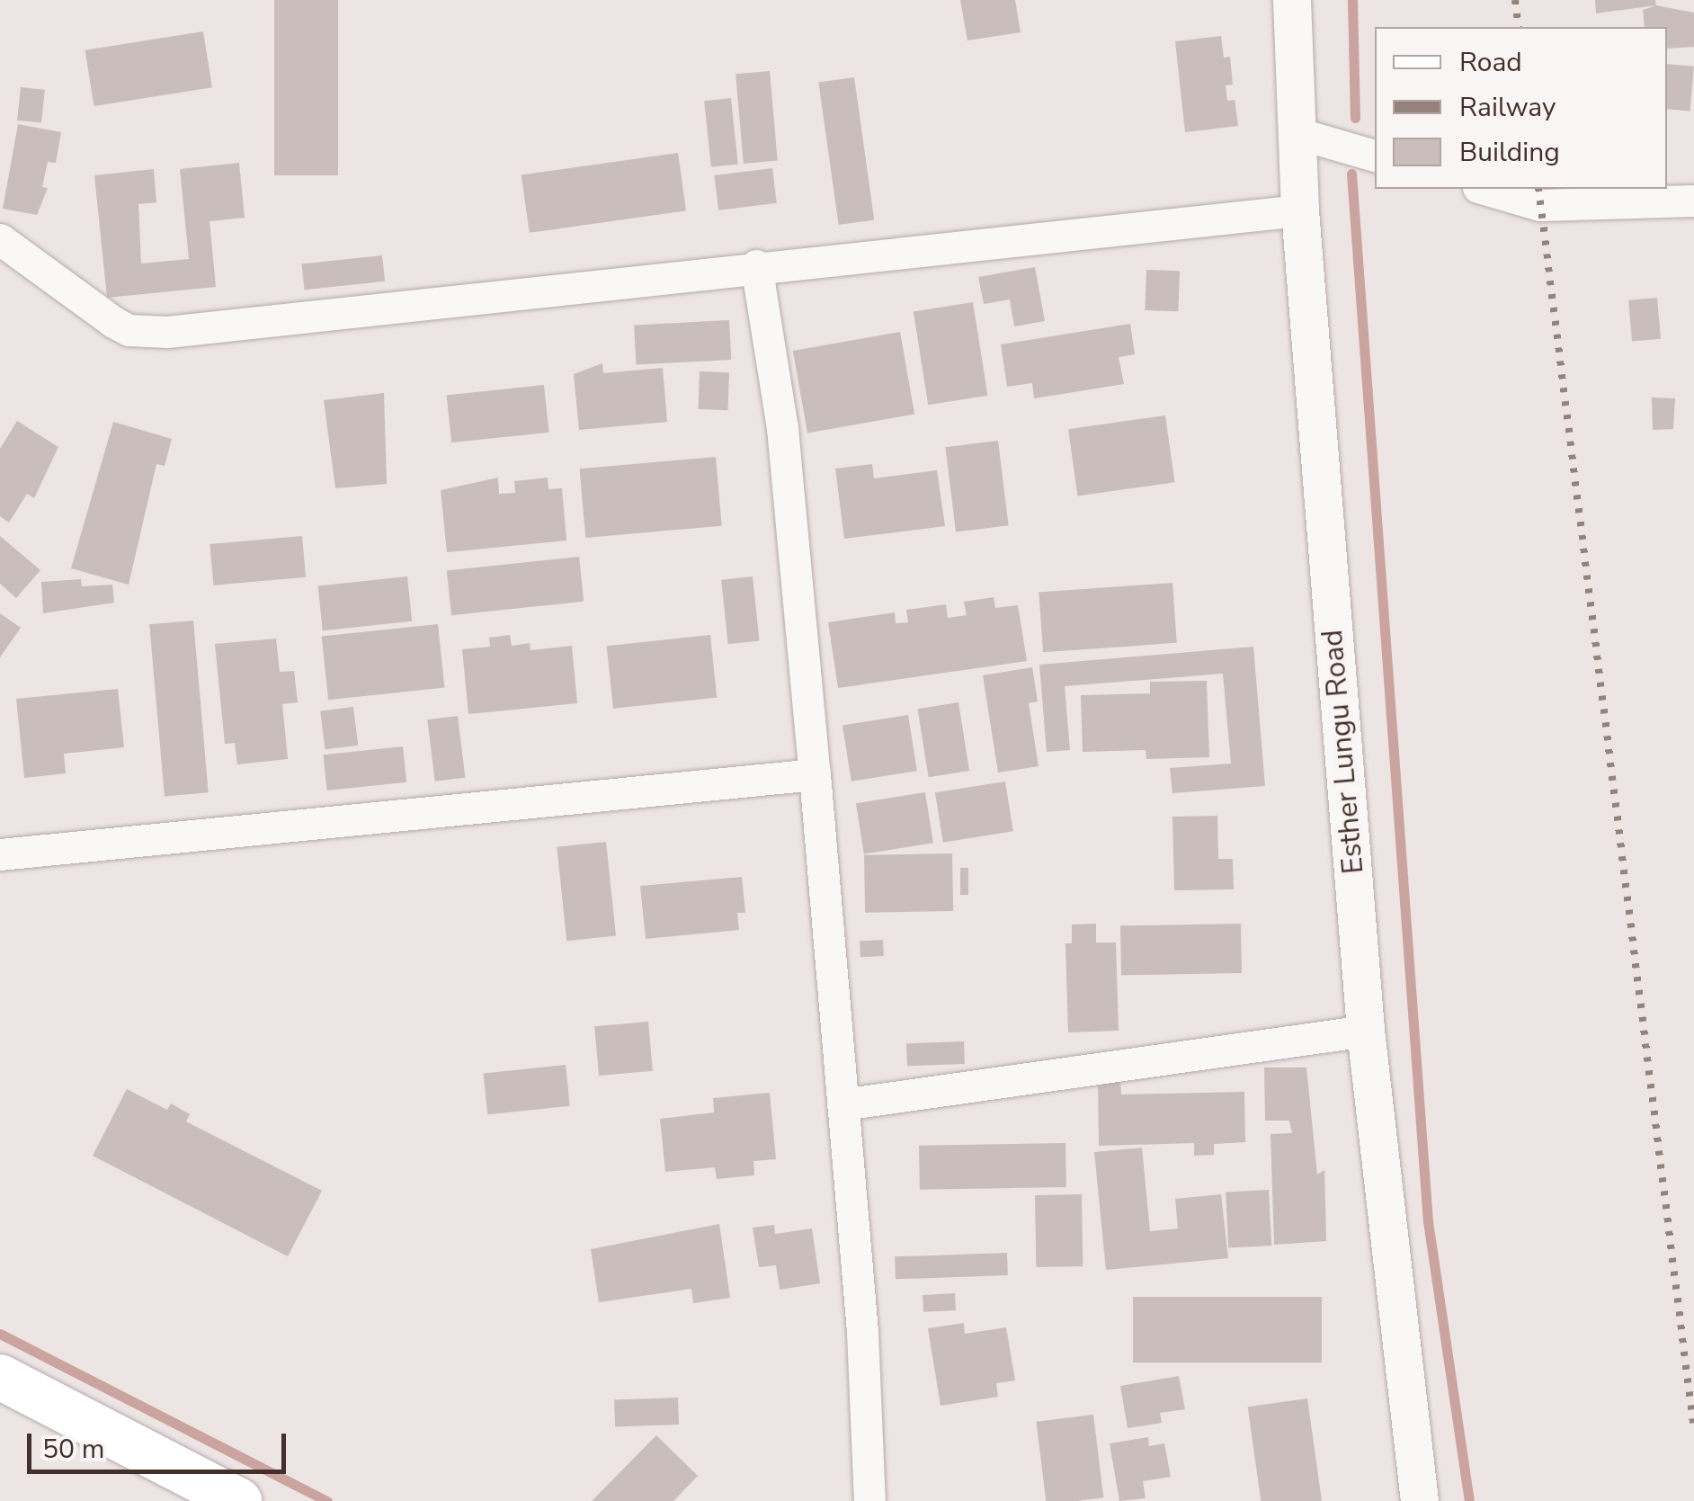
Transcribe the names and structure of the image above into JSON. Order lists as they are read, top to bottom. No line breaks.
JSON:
{"streets":{"street":["Esther Lungu Road"]},"legend":["Road","Railway","Building"],"scale_bar":"50 m"}
